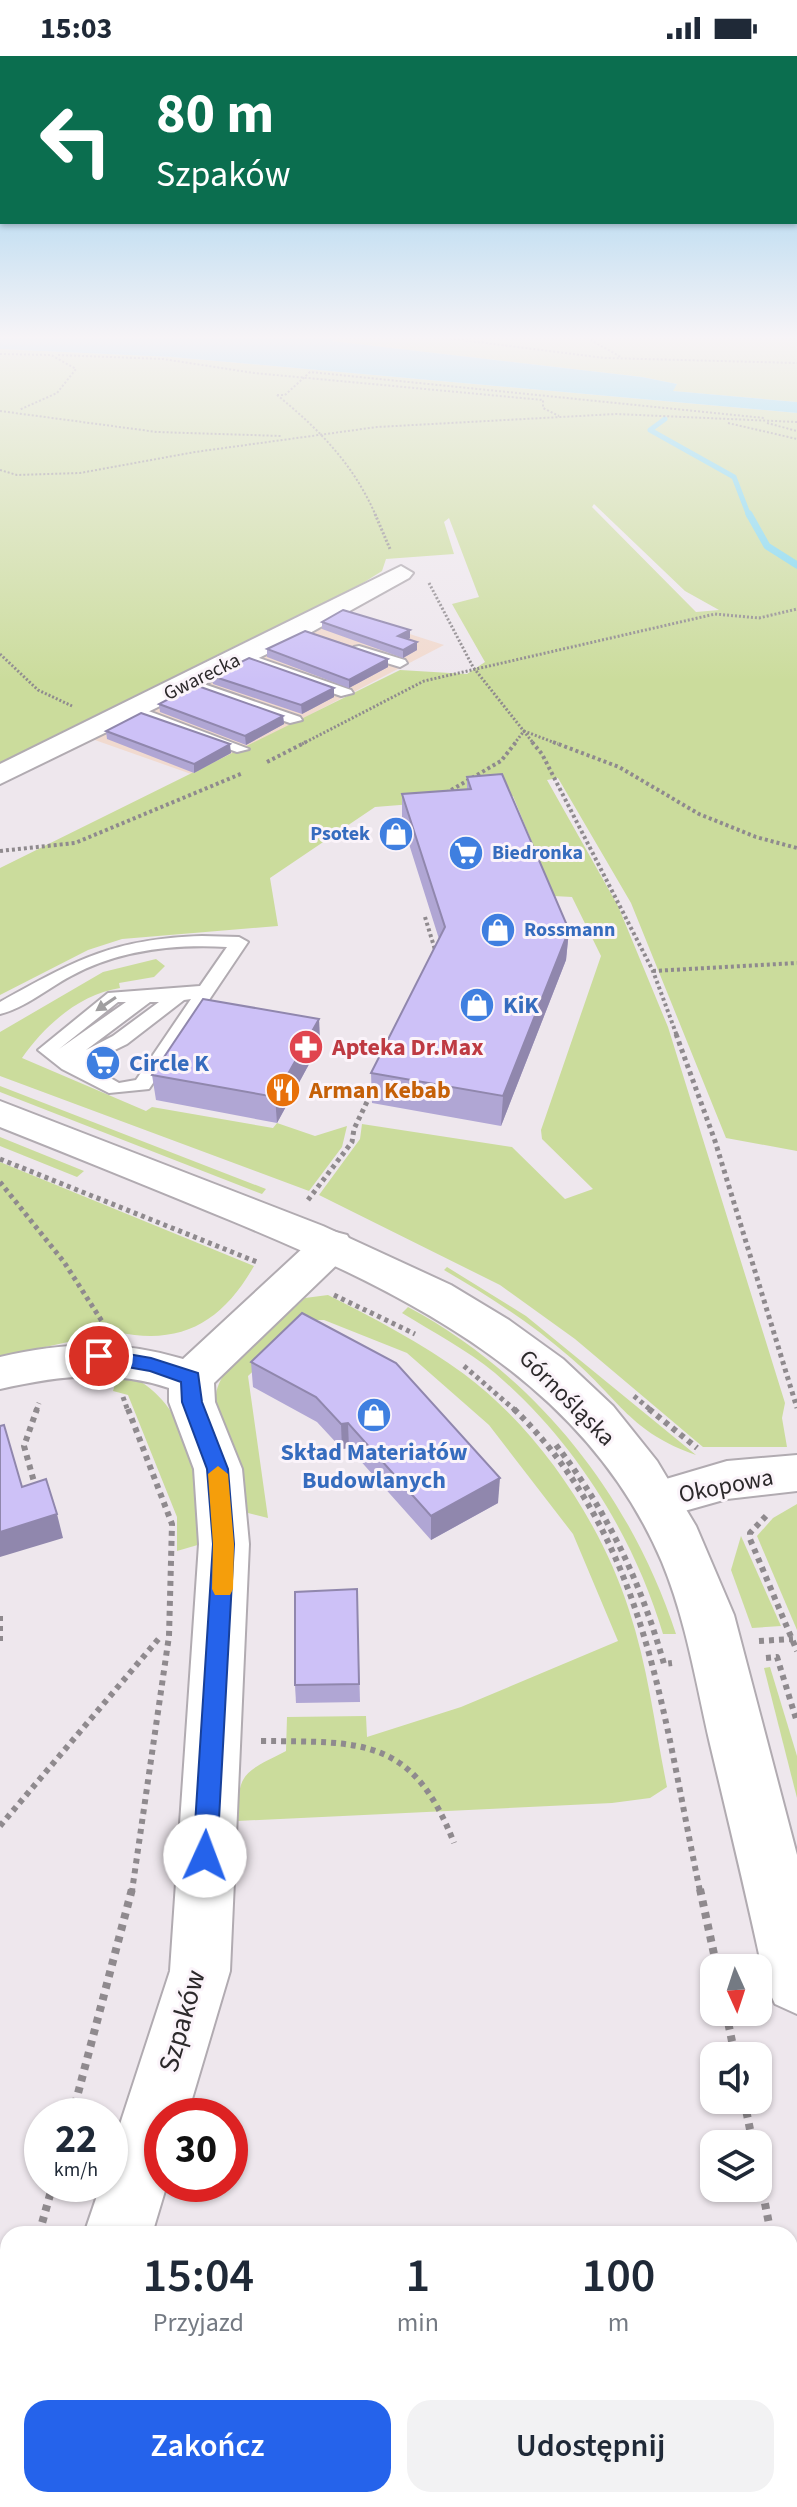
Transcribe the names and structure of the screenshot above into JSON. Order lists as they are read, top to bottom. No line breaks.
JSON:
{"streets":{"street":["Gwarecka","Górnośląska","Okopowa","Szpaków"]},"crossings":[["Górnośląska","Okopowa"]],"places":{"shop":["Psotek","Rossmann","KiK","Skład Materiałów Budowlanych"],"supermarket":["Biedronka","Circle K"],"pharmacy":["Apteka Dr.Max"],"restaurant":["Arman Kebab"]},"north":"bottom","page":{"status":"15:03","turn":["80 m","Szpaków"],"speed":"22 km/h","limit":"30","eta":["15:04","Przyjazd","1","min","100","m"],"buttons":["Zakończ","Udostępnij"]}}
